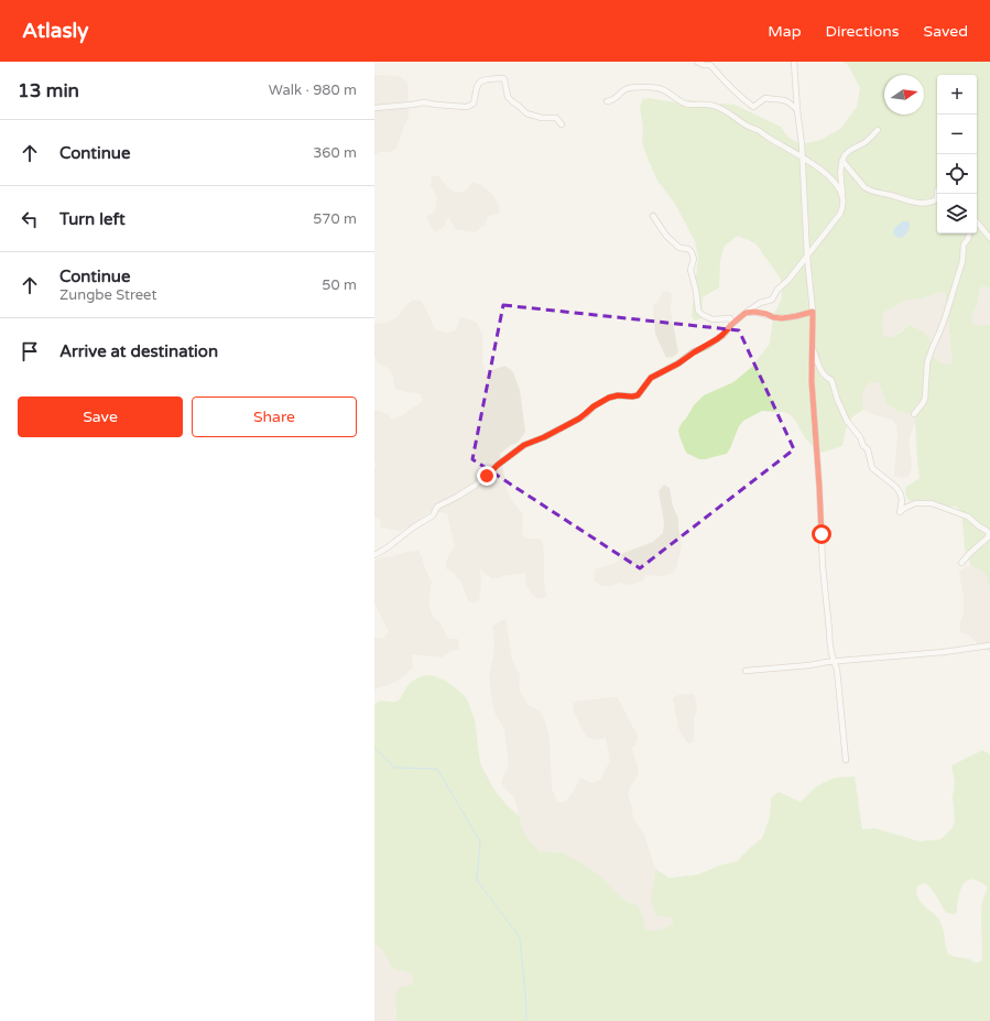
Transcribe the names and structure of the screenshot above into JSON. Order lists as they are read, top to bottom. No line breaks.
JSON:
{"north":"right","page":{"header":"Atlasly","nav":["Map","Directions","Saved"],"heading":["13 min","Walk · 980 m"],"map_buttons":["+","−"],"list":[["Continue","360 m"],["Turn left","570 m"],["Continue","Zungbe Street","50 m"],"Arrive at destination"],"buttons":["Save","Share"]}}
